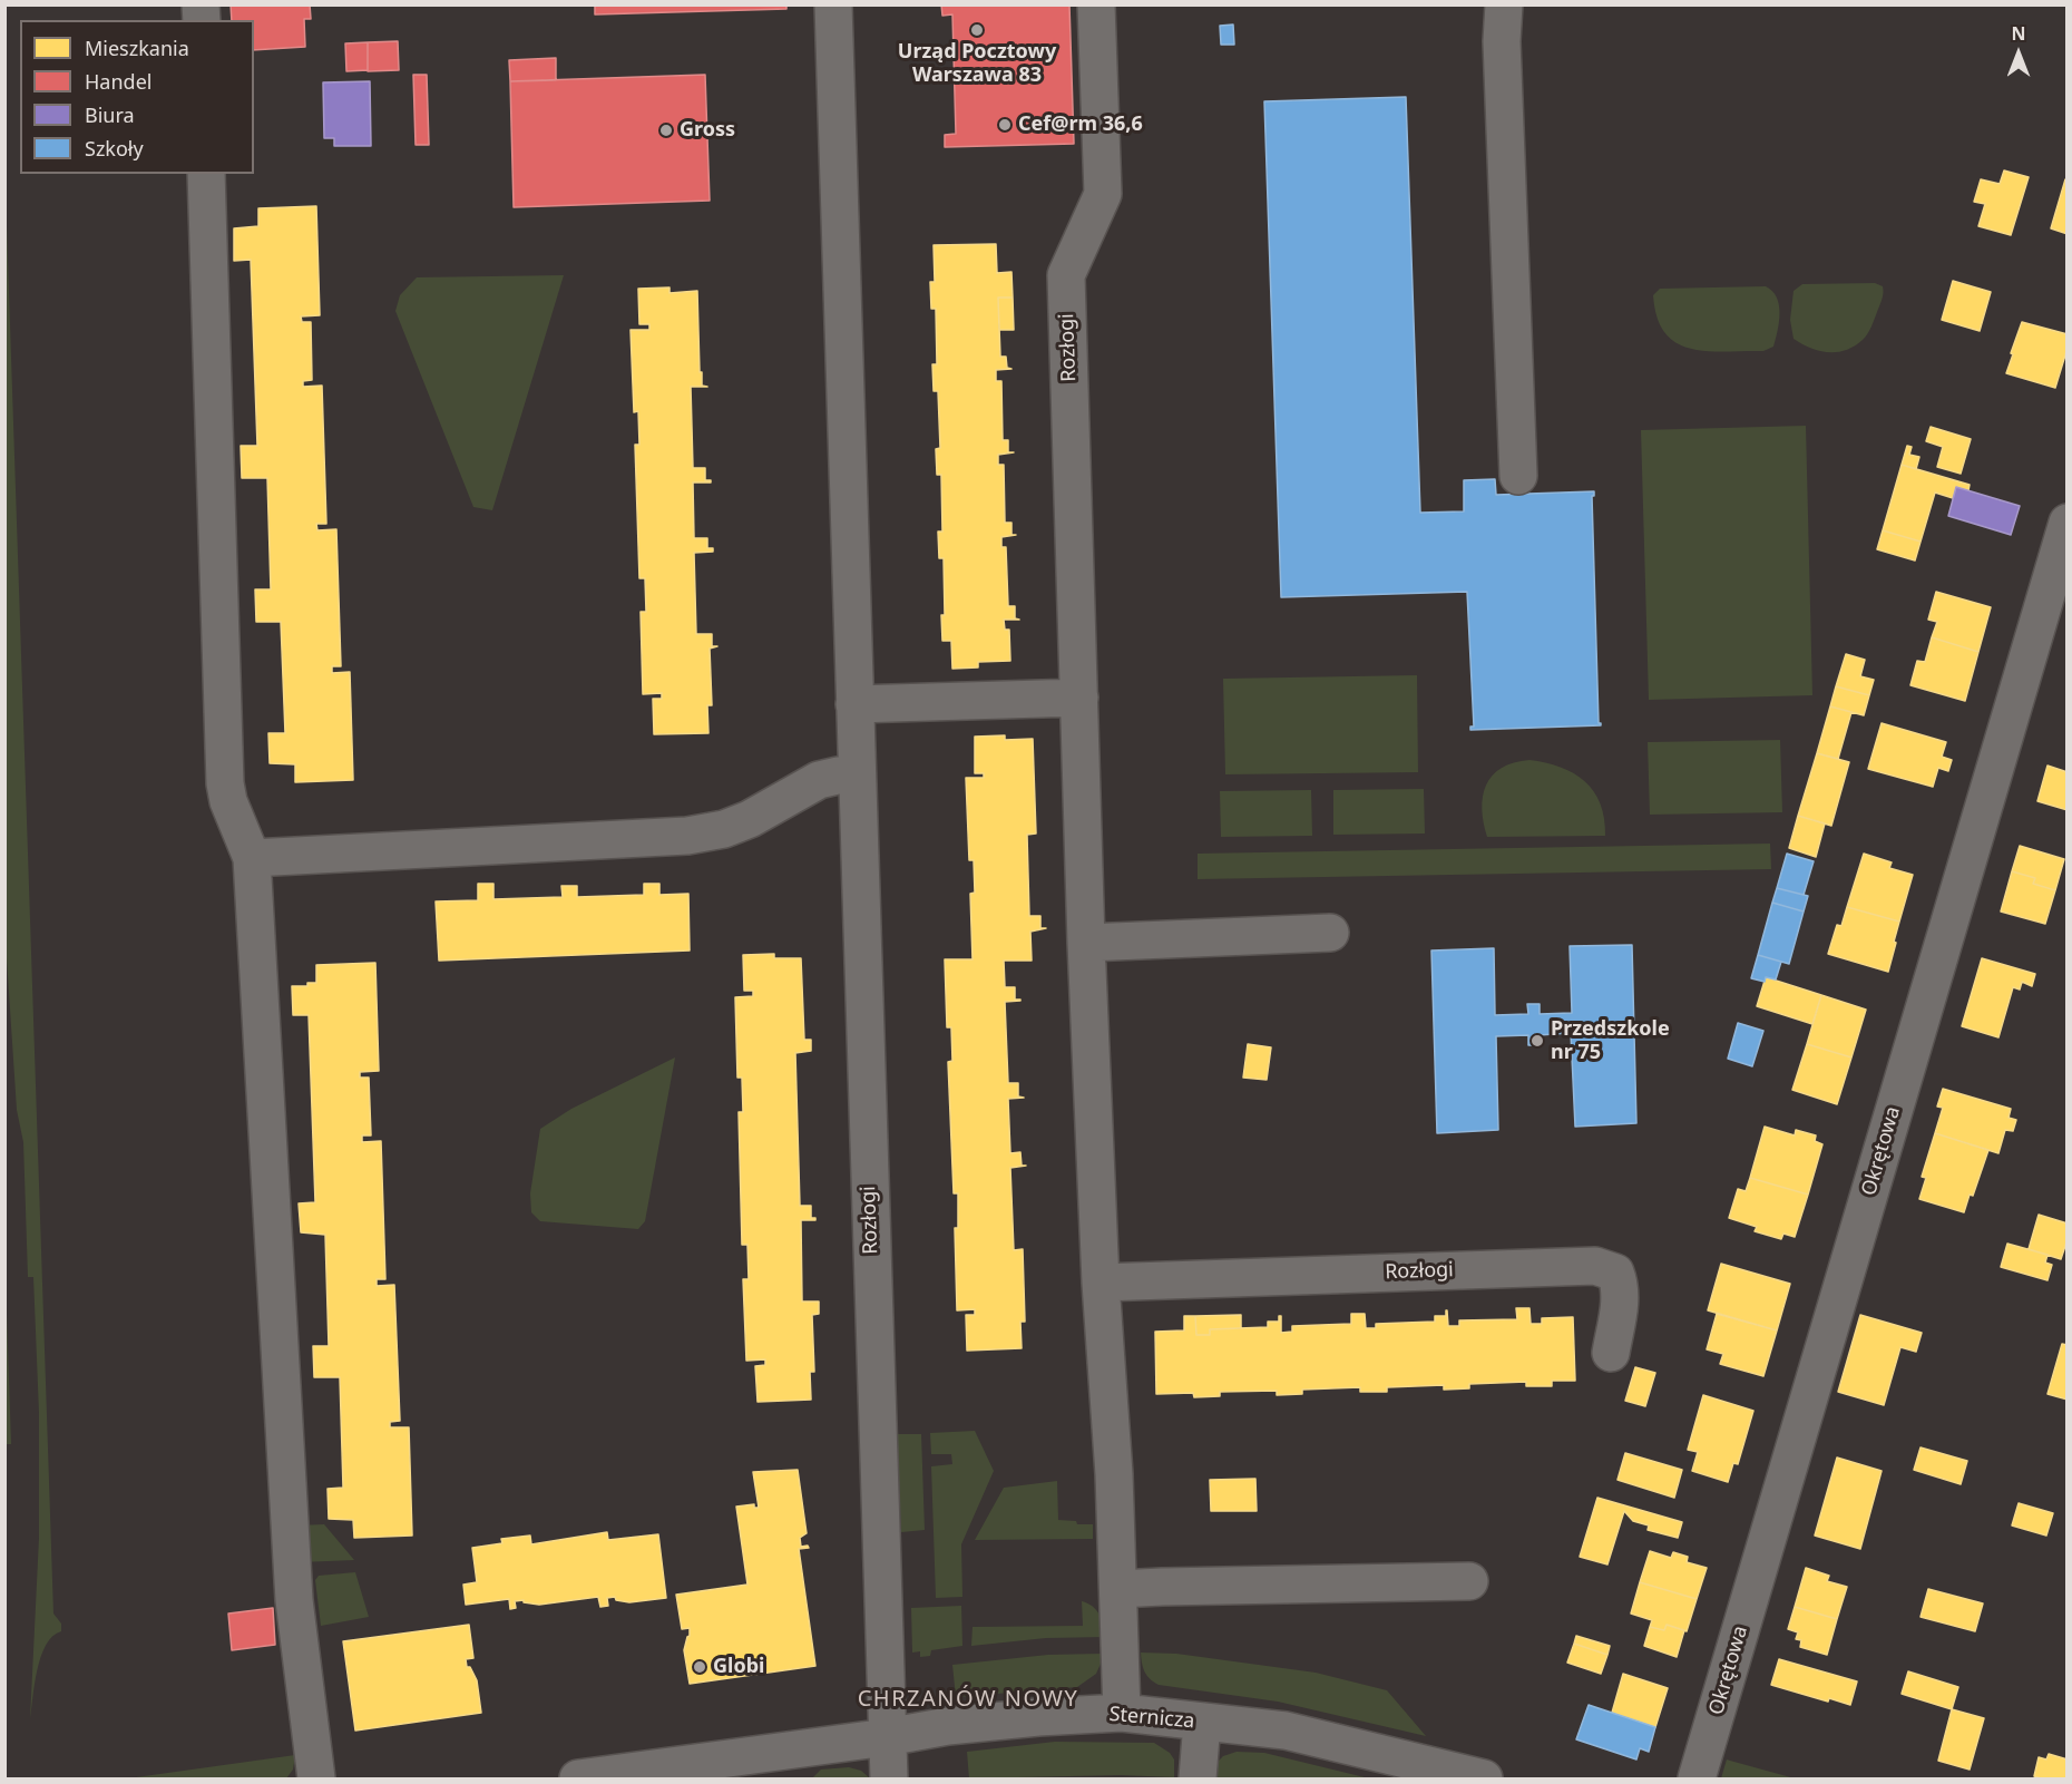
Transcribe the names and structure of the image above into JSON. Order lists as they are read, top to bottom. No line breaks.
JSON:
{"streets":{"street":["Rozłogi","Okrętowa","Sternicza"]},"crossings":[["Rozłogi","Sternicza"]],"districts":["CHRZANÓW NOWY"],"places":["Urząd Pocztowy Warszawa 83","Cef@rm 36,6","Gross","Przedszkole nr 75","Globi"],"legend":["Mieszkania","Handel","Biura","Szkoły"],"north":"top"}
